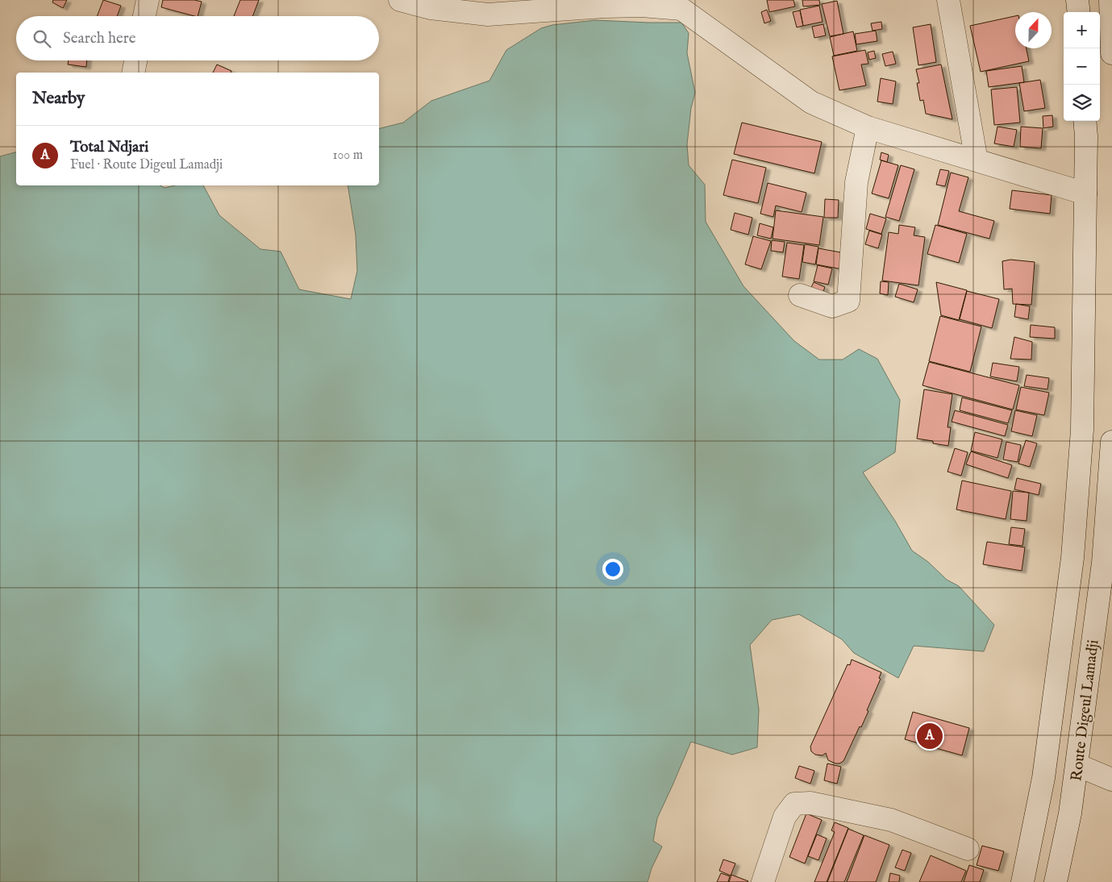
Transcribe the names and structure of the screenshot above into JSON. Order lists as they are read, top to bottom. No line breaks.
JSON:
{"streets":{"street":["Route Digeul Lamadji"]},"north":"top","page":{"map_buttons":["+","−"],"search":"Search here","heading":"Nearby","list":[{"mark":"A","name":"Total Ndjari","note":"Fuel · Route Digeul Lamadji","value":"100 m"}],"pins":"A"}}
